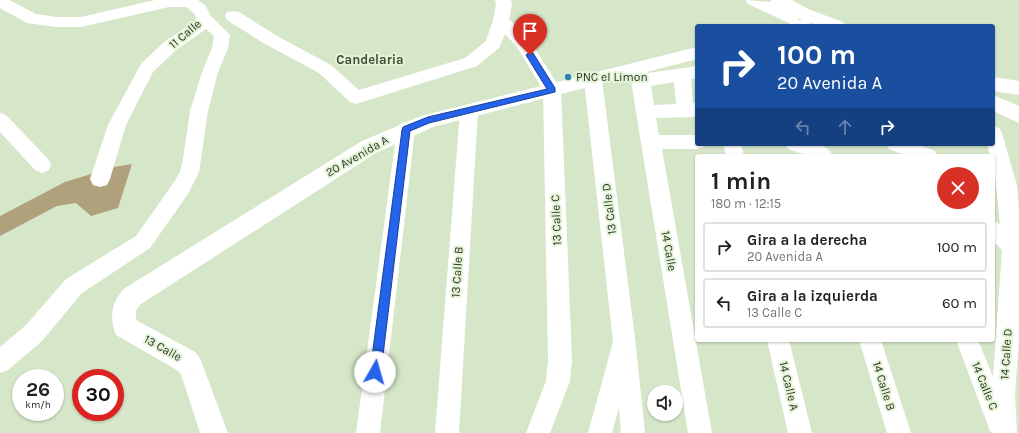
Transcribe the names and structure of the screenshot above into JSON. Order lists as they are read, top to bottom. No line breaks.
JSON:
{"streets":{"street":["11 Calle","20 Avenida A","13 Calle D","13 Calle C","14 Calle","13 Calle B","13 Calle","14 Calle D","14 Calle A","14 Calle B","14 Calle C"]},"crossings":[["20 Avenida A","13 Calle D"],["20 Avenida A","13 Calle C"],["20 Avenida A","14 Calle"],["20 Avenida A","13 Calle B"],["20 Avenida A","13 Calle"],["14 Calle D","14 Calle C"]],"districts":["Candelaria"],"places":["PNC el Limon"],"page":{"turn":["100 m","20 Avenida A"],"heading":["1 min","180 m · 12:15"],"list":[{"name":"Gira a la derecha","note":"20 Avenida A","value":"100 m"},{"name":"Gira a la izquierda","note":"13 Calle C","value":"60 m"}],"speed":"26 km/h","limit":"30"}}
